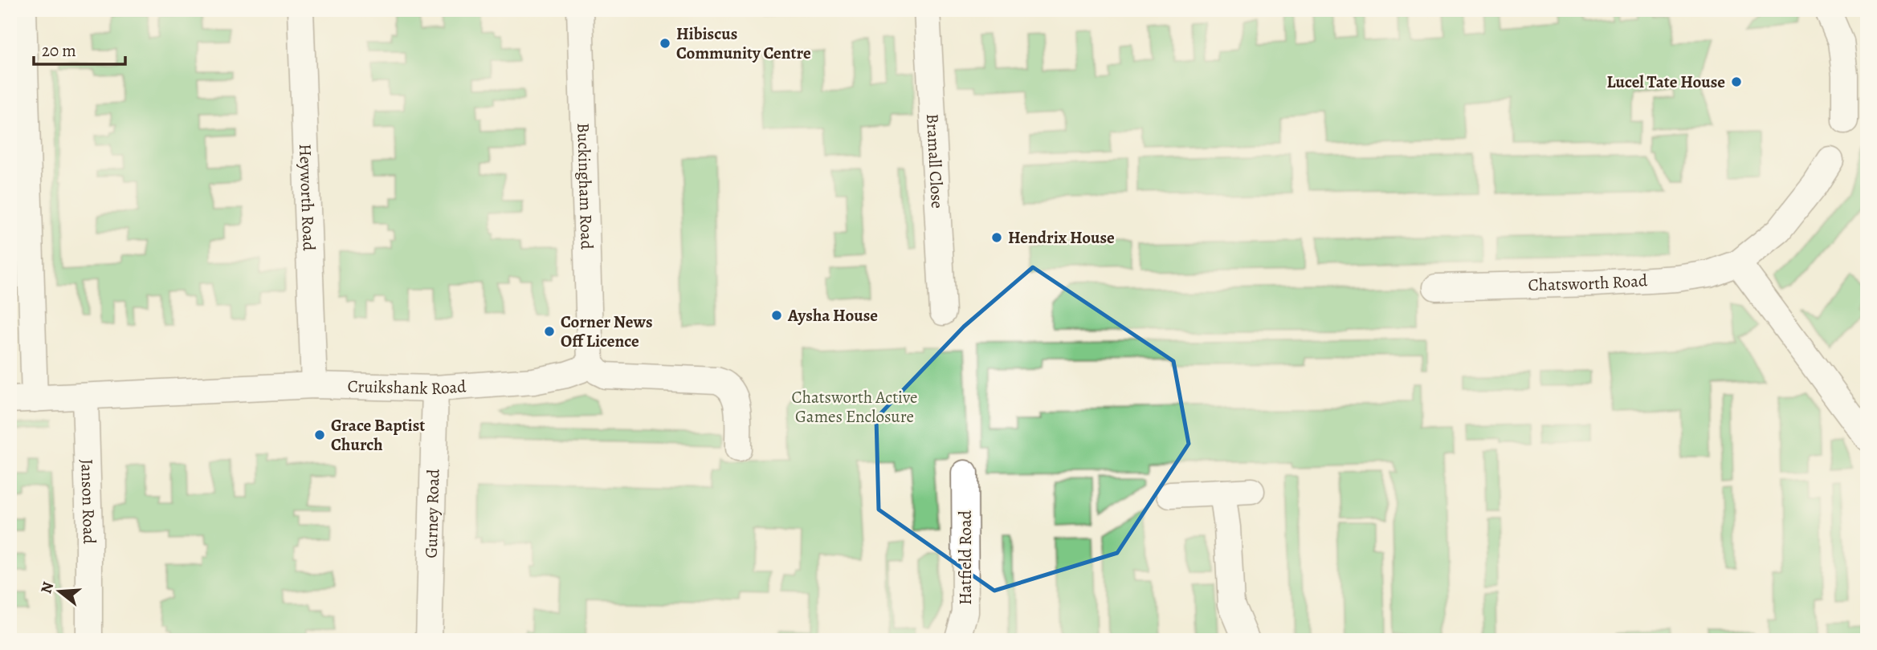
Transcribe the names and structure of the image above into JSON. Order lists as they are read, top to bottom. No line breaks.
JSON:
{"streets":{"street":["Bramall Close","Buckingham Road","Heyworth Road","Chatsworth Road","Cruikshank Road","Janson Road","Gurney Road","Hatfield Road"]},"crossings":[["Buckingham Road","Cruikshank Road"],["Heyworth Road","Cruikshank Road"],["Cruikshank Road","Janson Road"],["Cruikshank Road","Gurney Road"]],"parks":["Chatsworth Active Games Enclosure"],"places":["Hibiscus Community Centre","Lucel Tate House","Hendrix House","Aysha House","Corner News Off Licence","Grace Baptist Church"],"scale_bar":"20 m","north":"left"}
